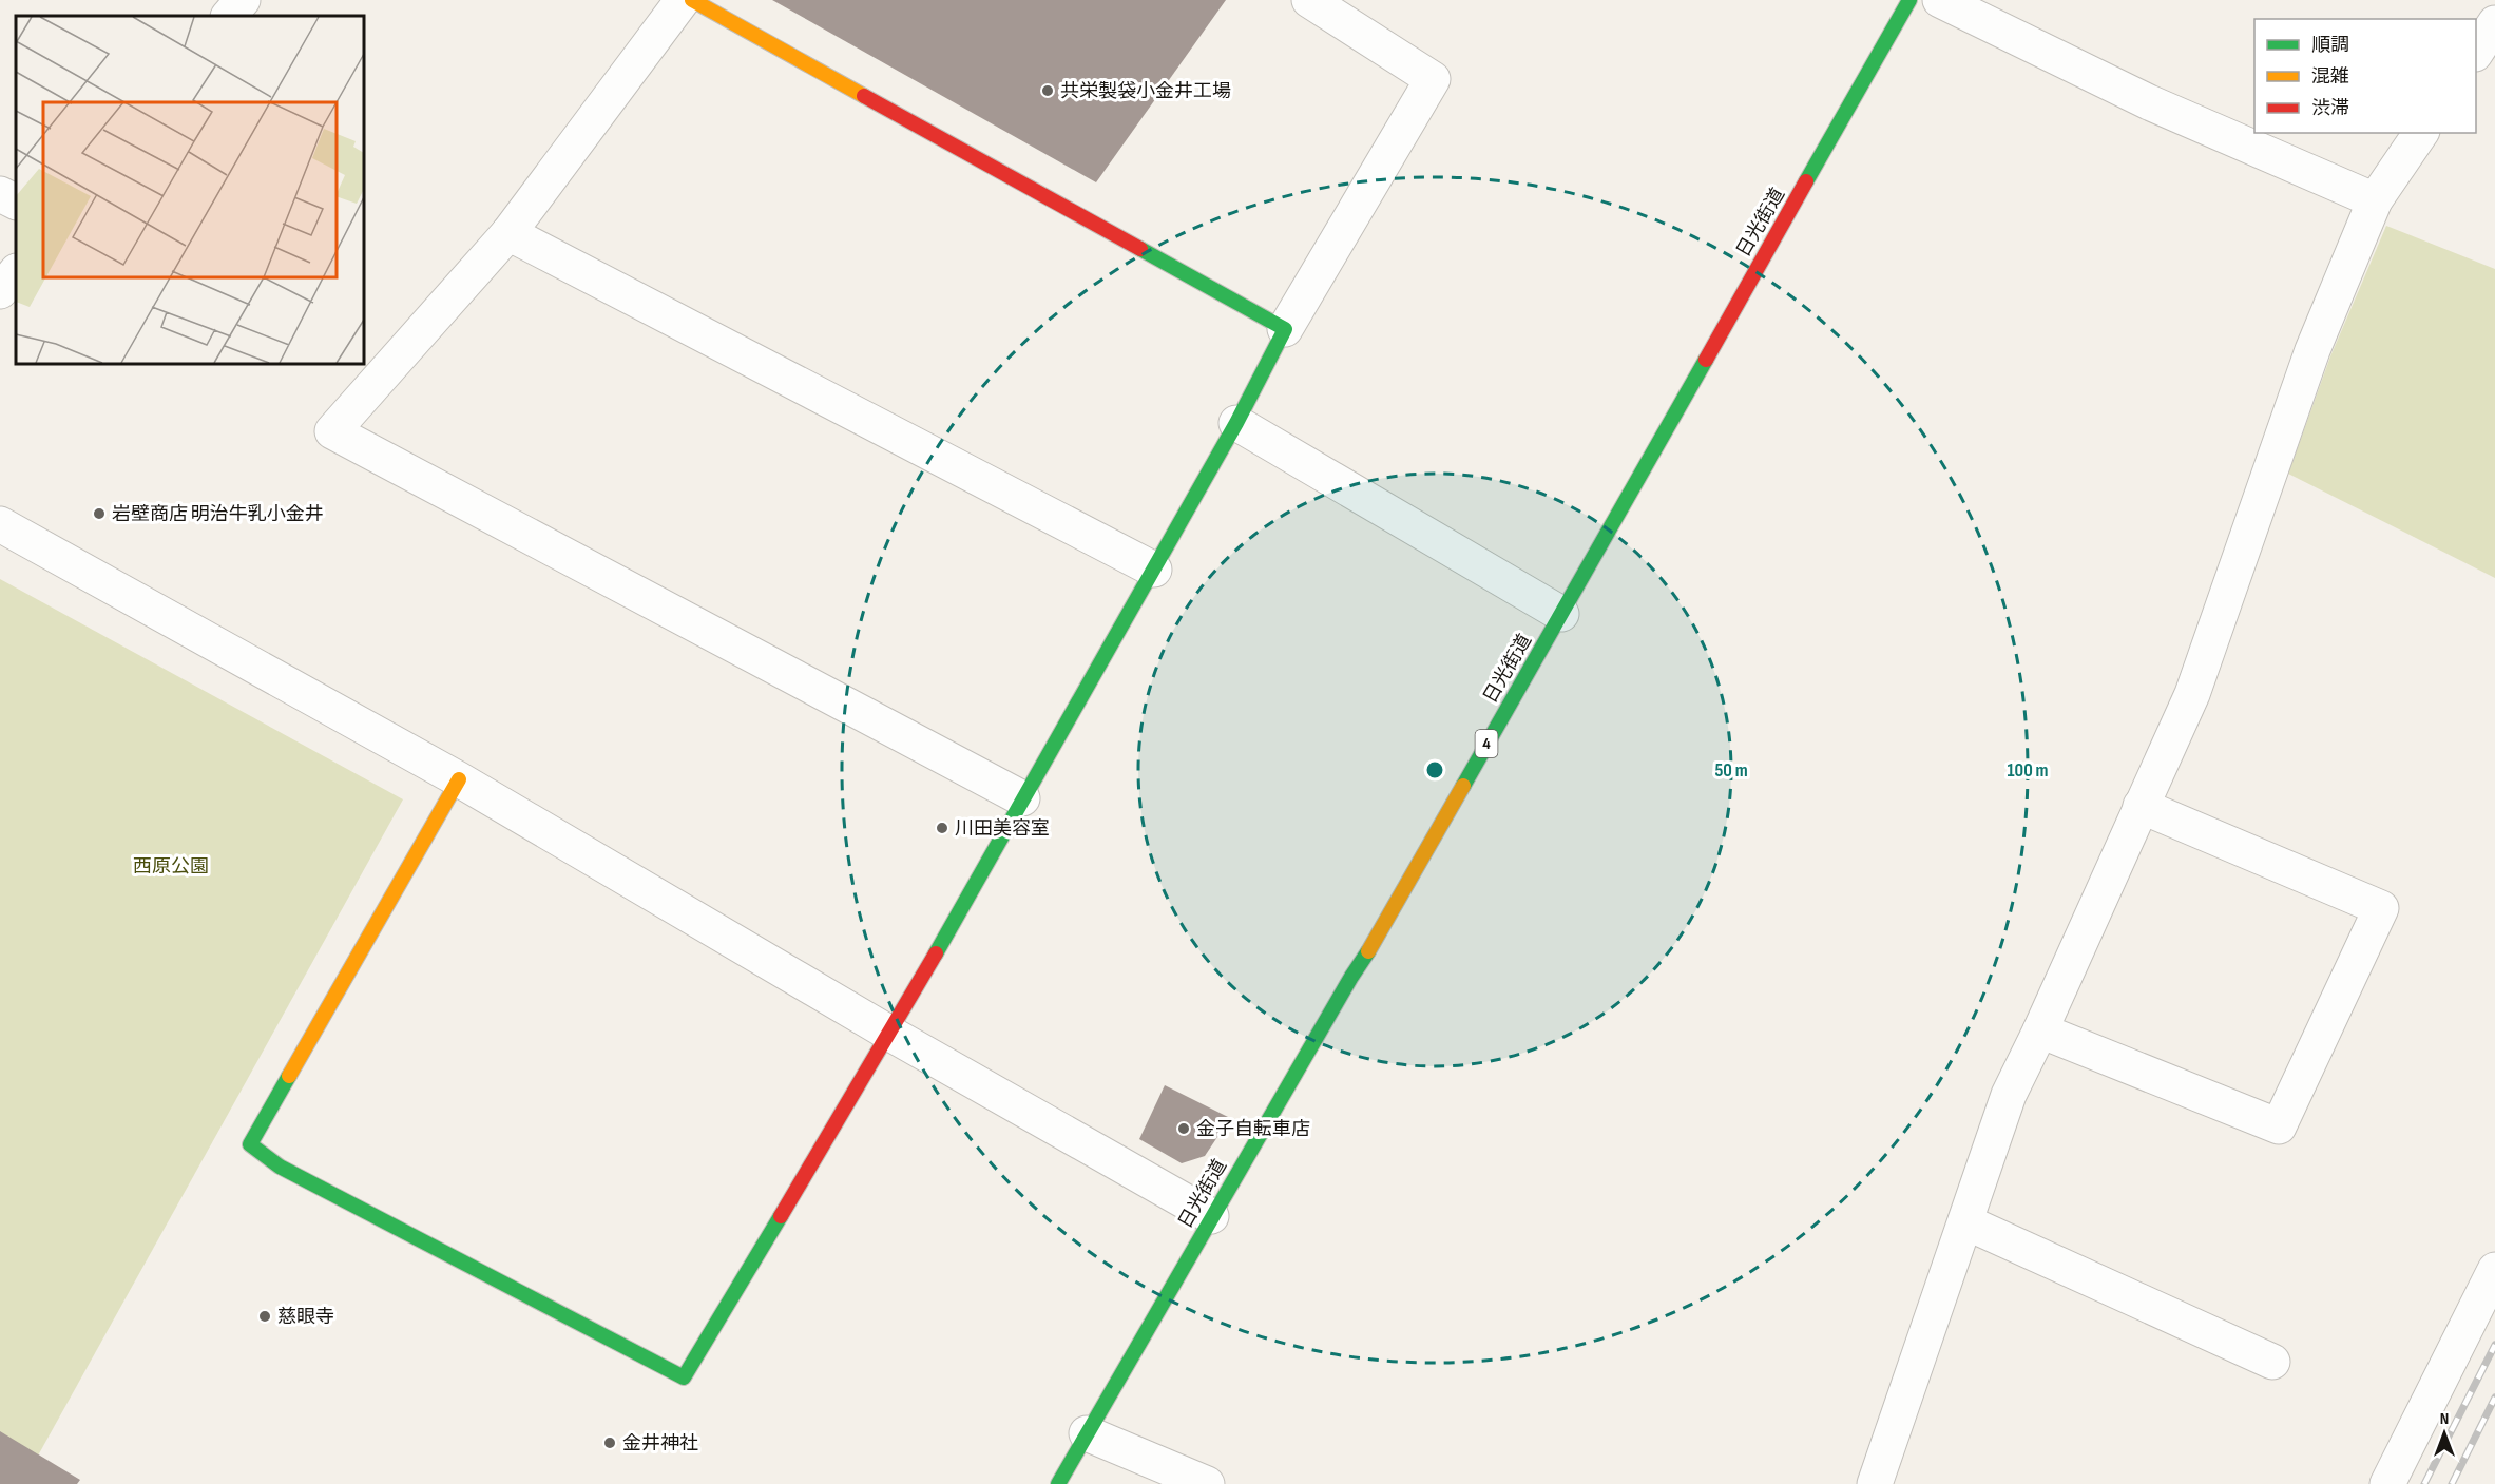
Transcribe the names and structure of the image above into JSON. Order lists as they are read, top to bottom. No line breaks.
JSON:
{"streets":{"main road":["日光街道","4"]},"parks":["西原公園"],"places":["共栄製袋小金井工場","岩壁商店 明治牛乳小金井","川田美容室","金子自転車店","慈眼寺","金井神社"],"legend":["順調","混雑","渋滞"],"north":"top","rings":["50 m","100 m"]}
